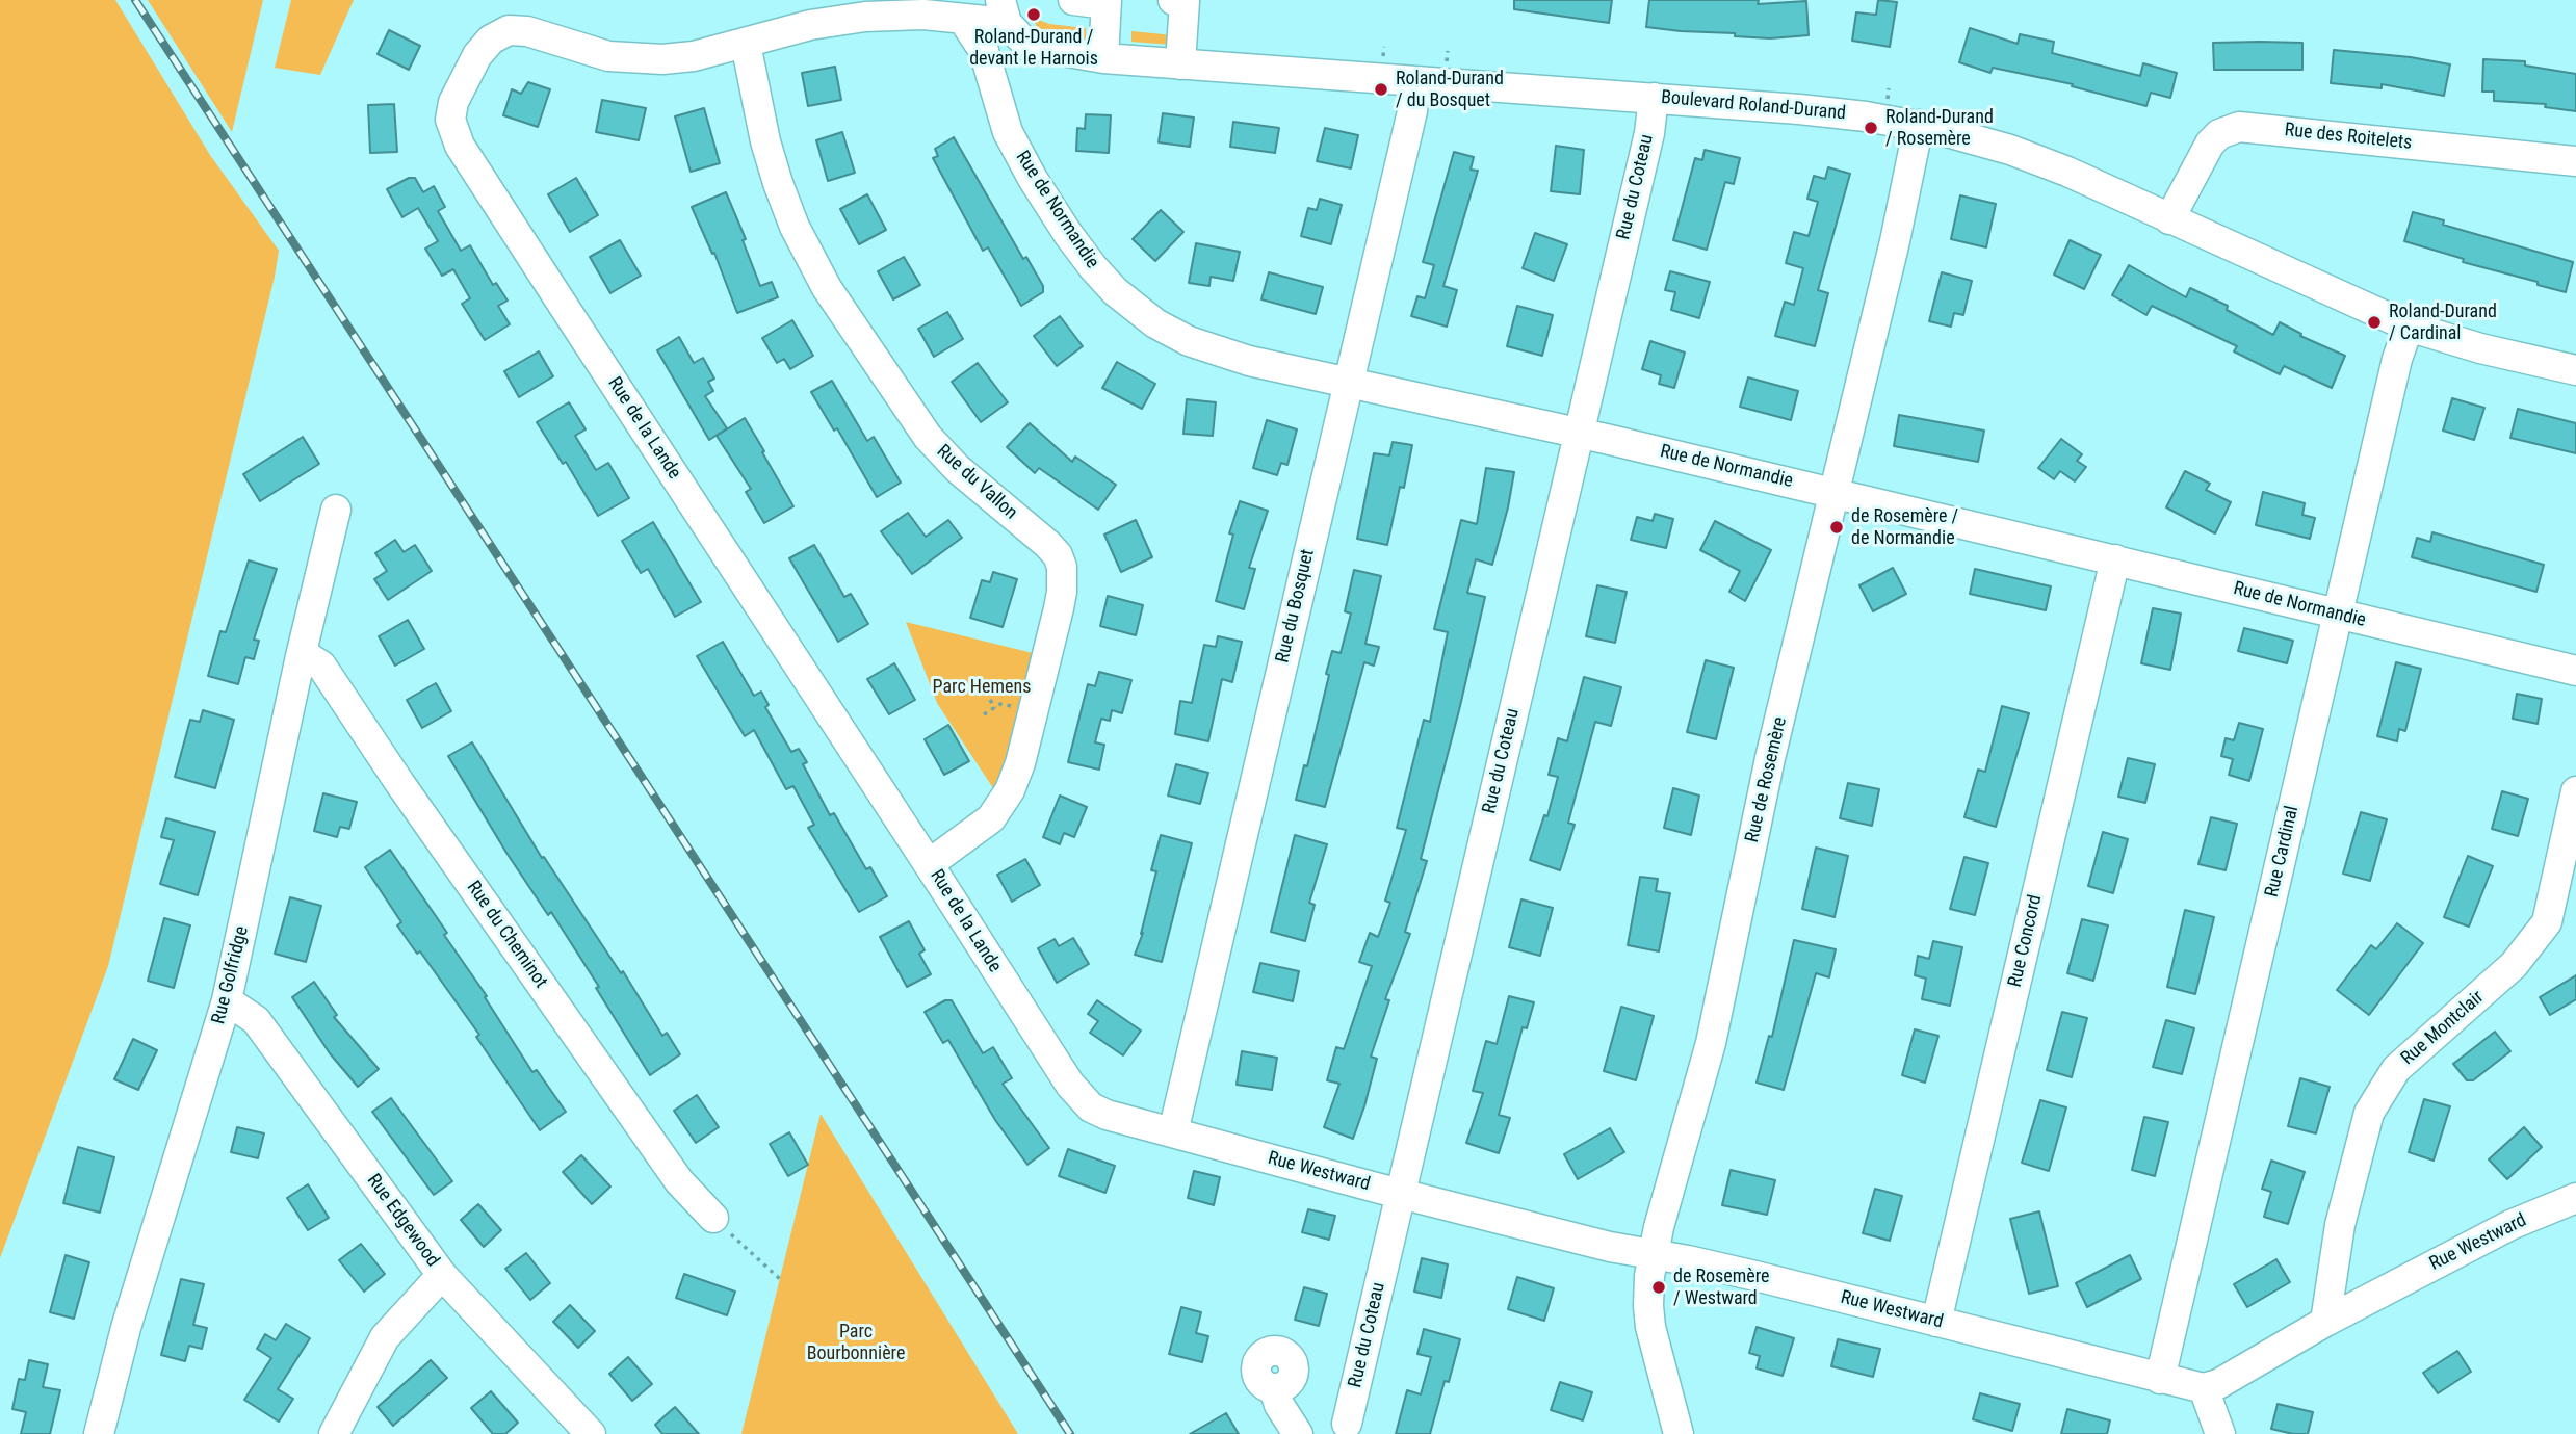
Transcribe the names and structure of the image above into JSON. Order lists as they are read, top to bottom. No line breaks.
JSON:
{"streets":{"street":["Boulevard Roland-Durand","Rue des Roitelets","Rue du Coteau","Rue de Normandie","Rue de la Lande","Rue du Vallon","Rue du Bosquet","Rue de Rosemère","Rue Cardinal","Rue du Cheminot","Rue Concord","Rue Golfridge","Rue Montclair","Rue Westward","Rue Edgewood"]},"crossings":[["Boulevard Roland-Durand","Rue des Roitelets"],["Boulevard Roland-Durand","Rue du Coteau"],["Boulevard Roland-Durand","Rue de la Lande"],["Boulevard Roland-Durand","Rue du Bosquet"],["Boulevard Roland-Durand","Rue de Rosemère"],["Boulevard Roland-Durand","Rue Cardinal"],["Rue du Coteau","Rue de Normandie"],["Rue du Coteau","Rue Westward"],["Rue de Normandie","Rue de la Lande"],["Rue de Normandie","Rue du Bosquet"],["Rue de Normandie","Rue de Rosemère"],["Rue de Normandie","Rue Cardinal"],["Rue de Normandie","Rue Concord"],["Rue de la Lande","Rue du Vallon"],["Rue de la Lande","Rue du Bosquet"],["Rue de la Lande","Rue Westward"],["Rue du Bosquet","Rue Westward"],["Rue de Rosemère","Rue Westward"],["Rue Cardinal","Rue Westward"],["Rue du Cheminot","Rue Golfridge"],["Rue Concord","Rue Westward"],["Rue Golfridge","Rue Edgewood"],["Rue Montclair","Rue Westward"]],"parks":["Parc Hemens","Parc Bourbonnière"],"places":["Roland-Durand / devant le Harnois","Roland-Durand / du Bosquet","Roland-Durand / Rosemère","Roland-Durand / Cardinal","de Rosemère / de Normandie","de Rosemère / Westward"]}
